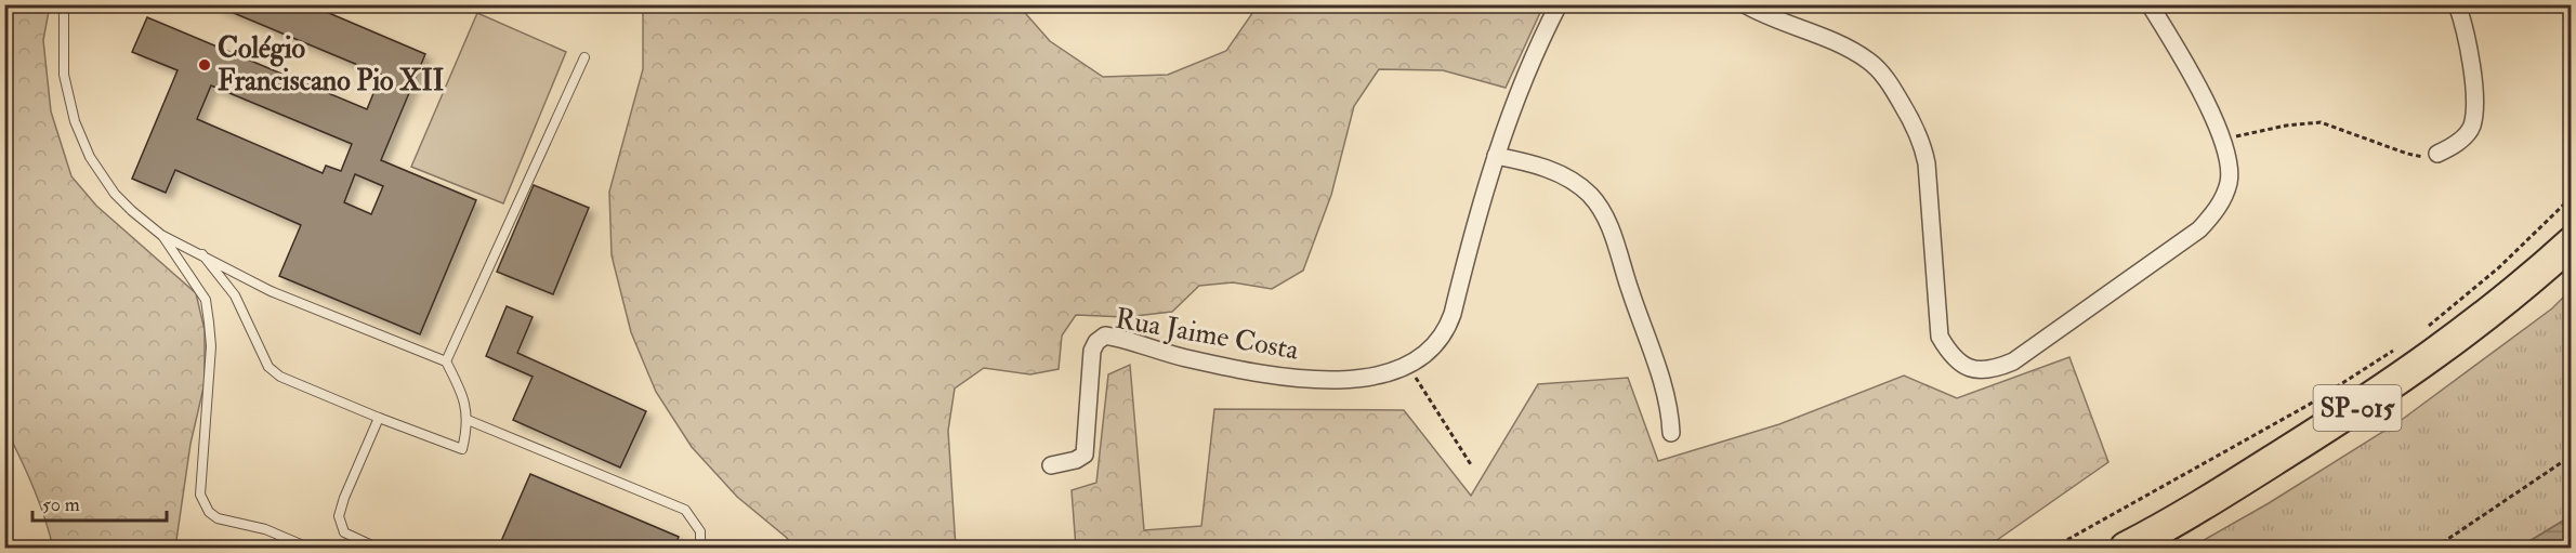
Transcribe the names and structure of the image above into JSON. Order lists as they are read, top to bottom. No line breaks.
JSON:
{"streets":{"highway":["SP-015"],"street":["Rua Jaime Costa"]},"places":["Colégio Franciscano Pio XII"],"scale_bar":"50 m"}
